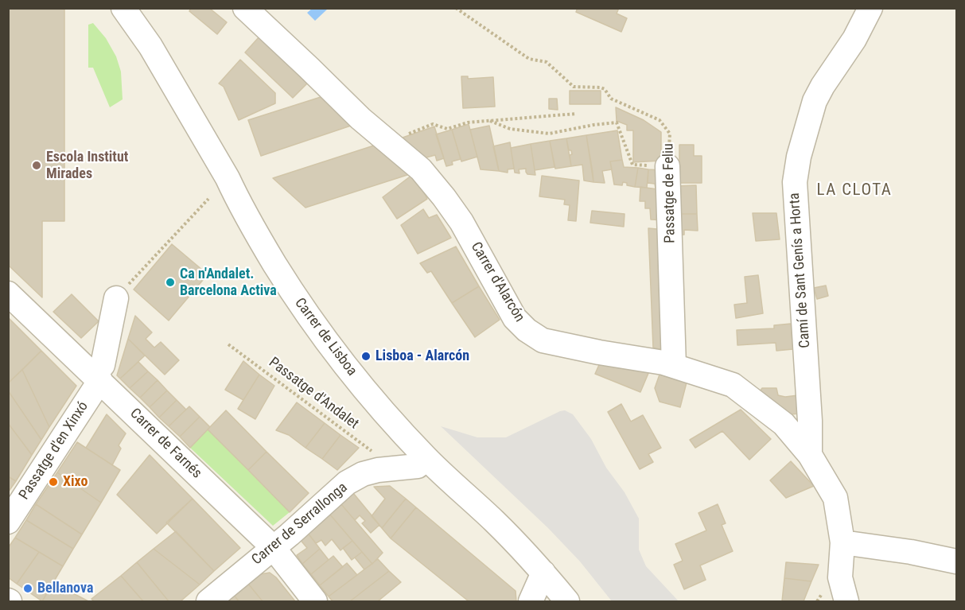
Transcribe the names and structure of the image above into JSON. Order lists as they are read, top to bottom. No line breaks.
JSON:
{"streets":{"street":["Passatge de Feliu","Camí de Sant Genís a Horta","Carrer d'Alarcón","Carrer de Lisboa","Carrer de Farnés","Passatge d'en Xinxó","Carrer de Serrallonga"],"path":["Passatge d'Andalet"]},"crossings":[["Passatge de Feliu","Carrer d'Alarcón"],["Camí de Sant Genís a Horta","Carrer d'Alarcón"],["Carrer de Lisboa","Carrer de Serrallonga"],["Carrer de Farnés","Passatge d'en Xinxó"],["Carrer de Farnés","Carrer de Serrallonga"]],"districts":["LA CLOTA"],"places":["Escola Institut Mirades","Ca n'Andalet. Barcelona Activa","Lisboa - Alarcón","Xixo","Bellanova"]}
